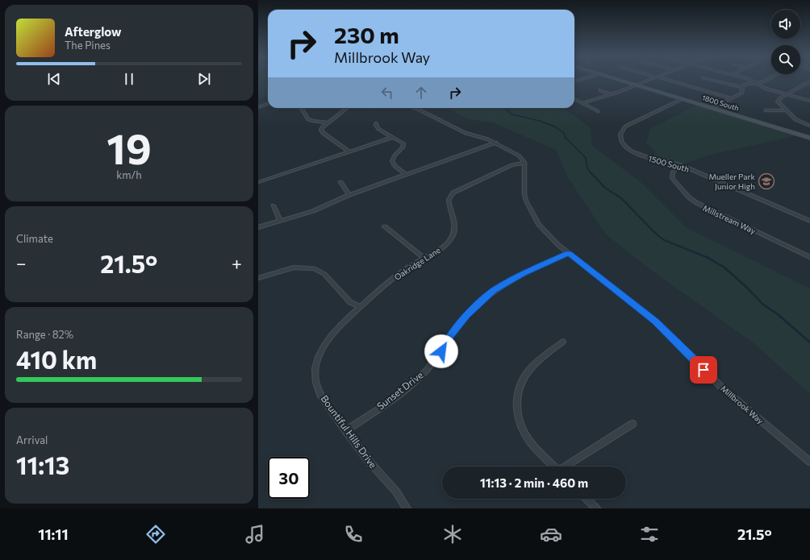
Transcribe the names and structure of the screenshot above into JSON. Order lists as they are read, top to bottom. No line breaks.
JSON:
{"streets":{"main road":["1800 South"],"street":["1500 South","Millstream Way","Oakridge Lane","Sunset Drive","Millbrook Way","Bountiful Hills Drive"]},"crossings":[["1800 South","1500 South"],["1500 South","Millstream Way"],["Oakridge Lane","Millbrook Way"],["Oakridge Lane","Bountiful Hills Drive"],["Sunset Drive","Millbrook Way"],["Sunset Drive","Bountiful Hills Drive"]],"places":{"school or university":["Mueller Park Junior High"]},"page":{"turn":["230 m","Millbrook Way"],"song":["Afterglow","The Pines"],"tile":[["19","km/h"],"Climate",["Range · 82%","410 km"],["Arrival","11:13"]],"heat":["−","21.5°","+"],"limit":"30","trip":"11:13 · 2 min · 460 m","tabs":["11:11","21.5°"]}}
